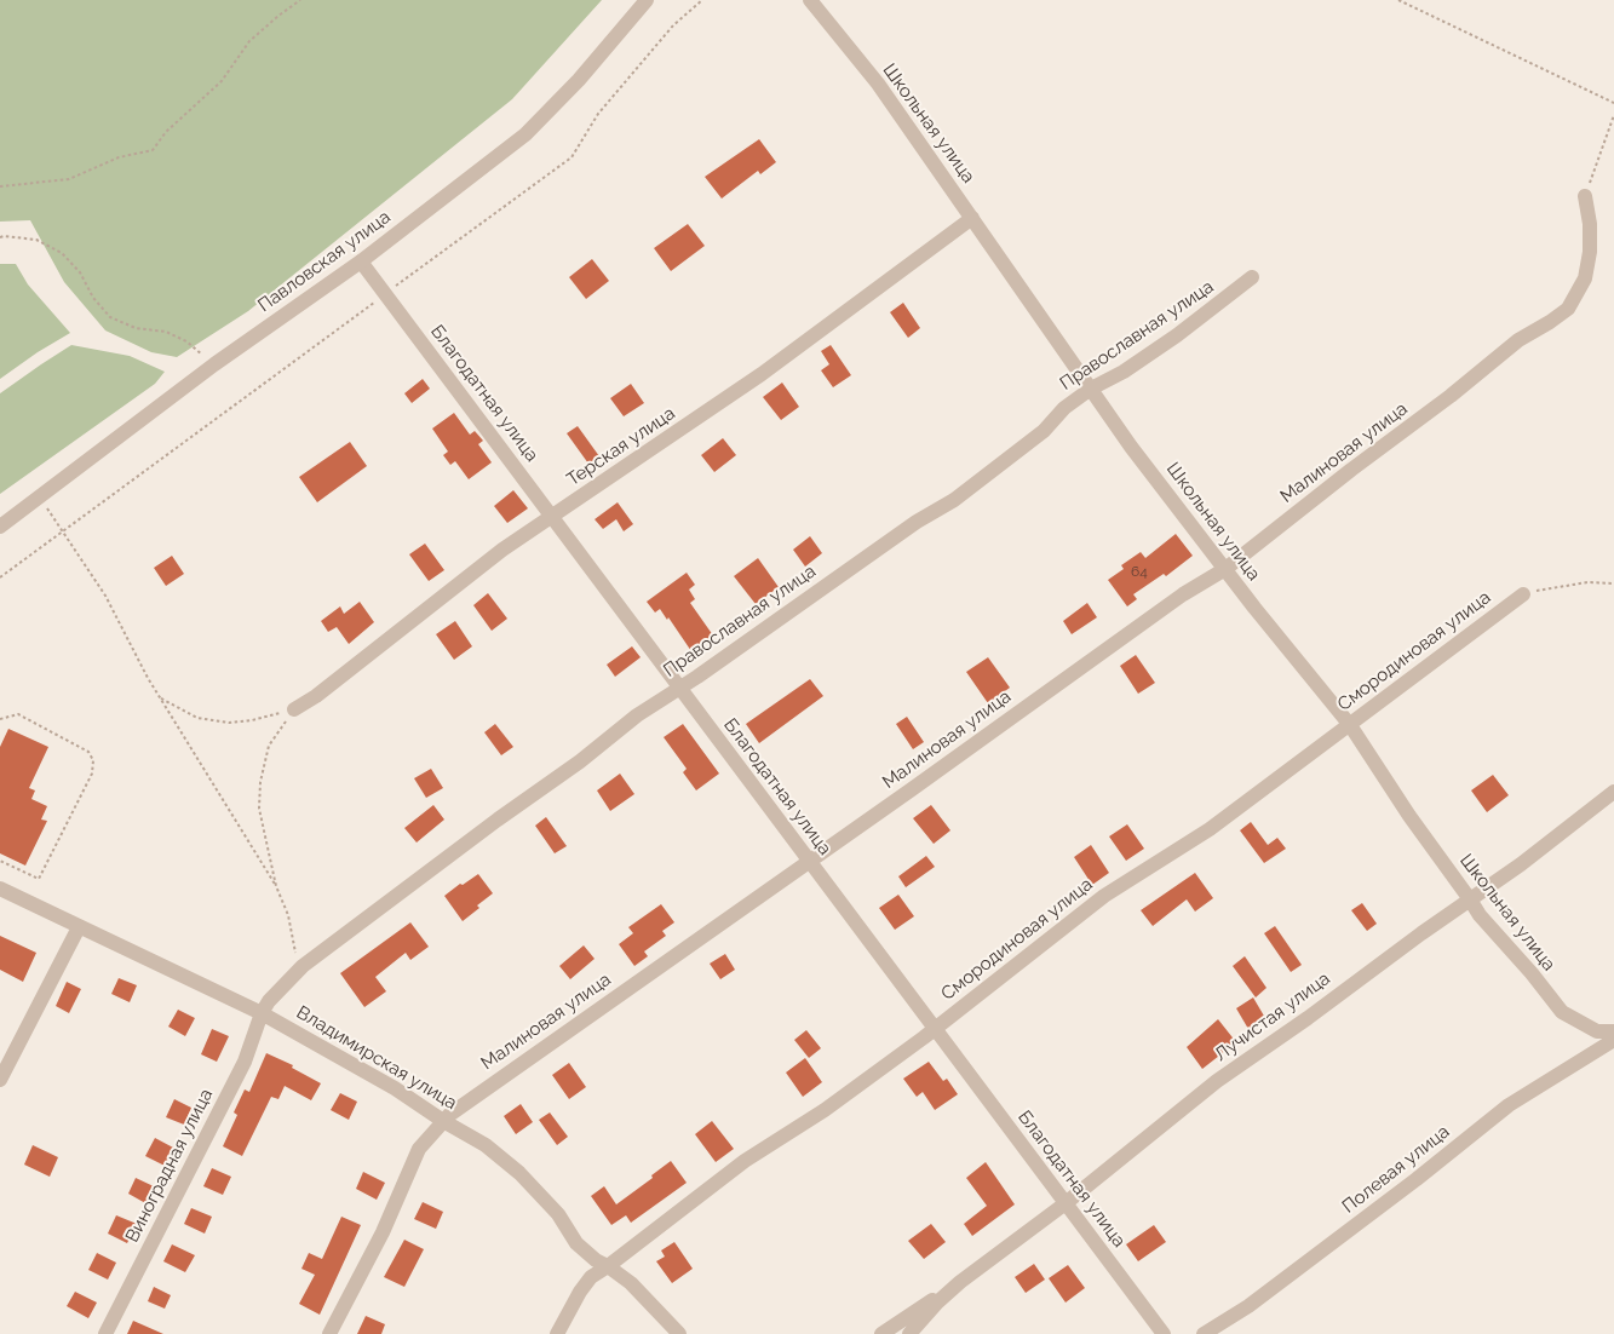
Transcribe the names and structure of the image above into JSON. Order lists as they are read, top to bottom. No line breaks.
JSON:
{"streets":{"street":["Школьная улица","Павловская улица","Православная улица","Благодатная улица","Терская улица","Малиновая улица","Смородиновая улица","Лучистая улица","Владимирская улица","Виноградная улица","Полевая улица"]},"crossings":[["Школьная улица","Православная улица"],["Школьная улица","Терская улица"],["Школьная улица","Малиновая улица"],["Школьная улица","Смородиновая улица"],["Школьная улица","Лучистая улица"],["Павловская улица","Благодатная улица"],["Православная улица","Благодатная улица"],["Православная улица","Владимирская улица"],["Православная улица","Виноградная улица"],["Благодатная улица","Терская улица"],["Благодатная улица","Малиновая улица"],["Благодатная улица","Смородиновая улица"],["Благодатная улица","Лучистая улица"],["Малиновая улица","Владимирская улица"],["Смородиновая улица","Владимирская улица"],["Владимирская улица","Виноградная улица"]],"house_numbers":["64"]}
